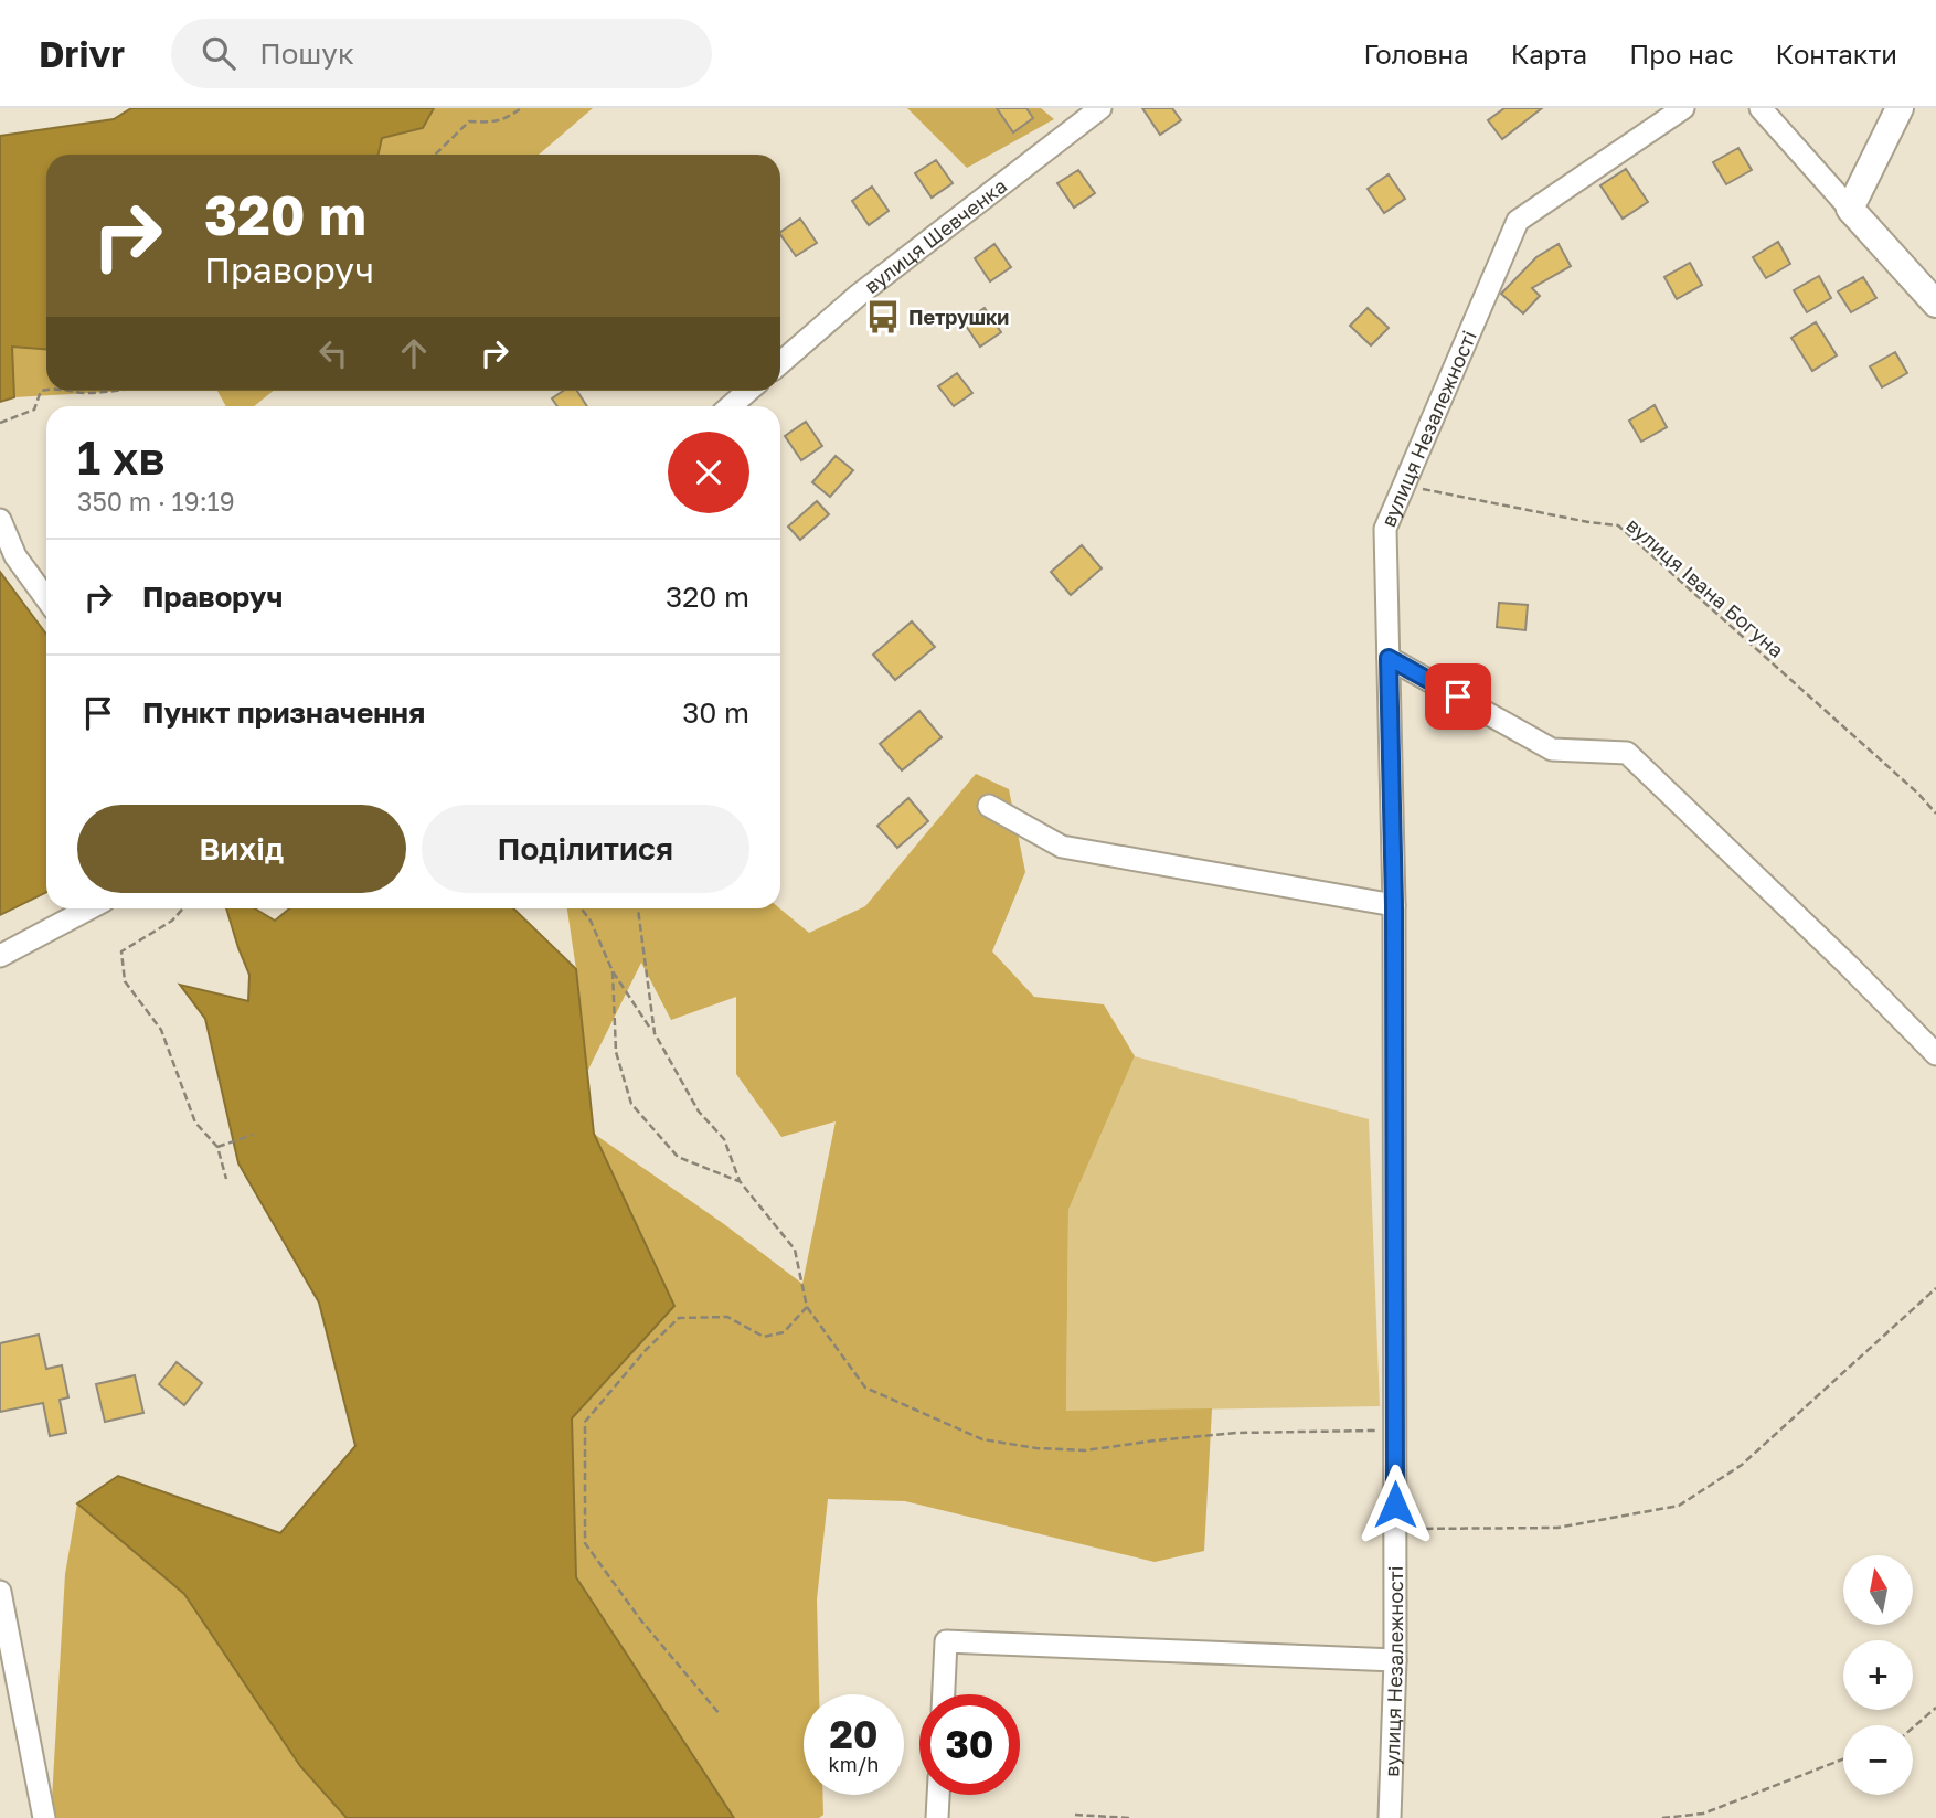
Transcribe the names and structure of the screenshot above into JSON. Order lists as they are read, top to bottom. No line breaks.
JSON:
{"streets":{"street":["вулиця Шевченка","вулиця Незалежності"],"path":["вулиця Івана Богуна"]},"crossings":[["вулиця Незалежності","вулиця Івана Богуна"]],"places":{"bus stop":["Петрушки"]},"north":"top","page":{"header":"Drivr","search":"Пошук","nav":["Головна","Карта","Про нас","Контакти"],"turn":["320 m","Праворуч"],"heading":["1 хв","350 m · 19:19"],"list":[{"name":"Праворуч","value":"320 m"},{"name":"Пункт призначення","value":"30 m"}],"buttons":["Вихід","Поділитися"],"map_buttons":["+","−"],"speed":"20 km/h","limit":"30"}}
